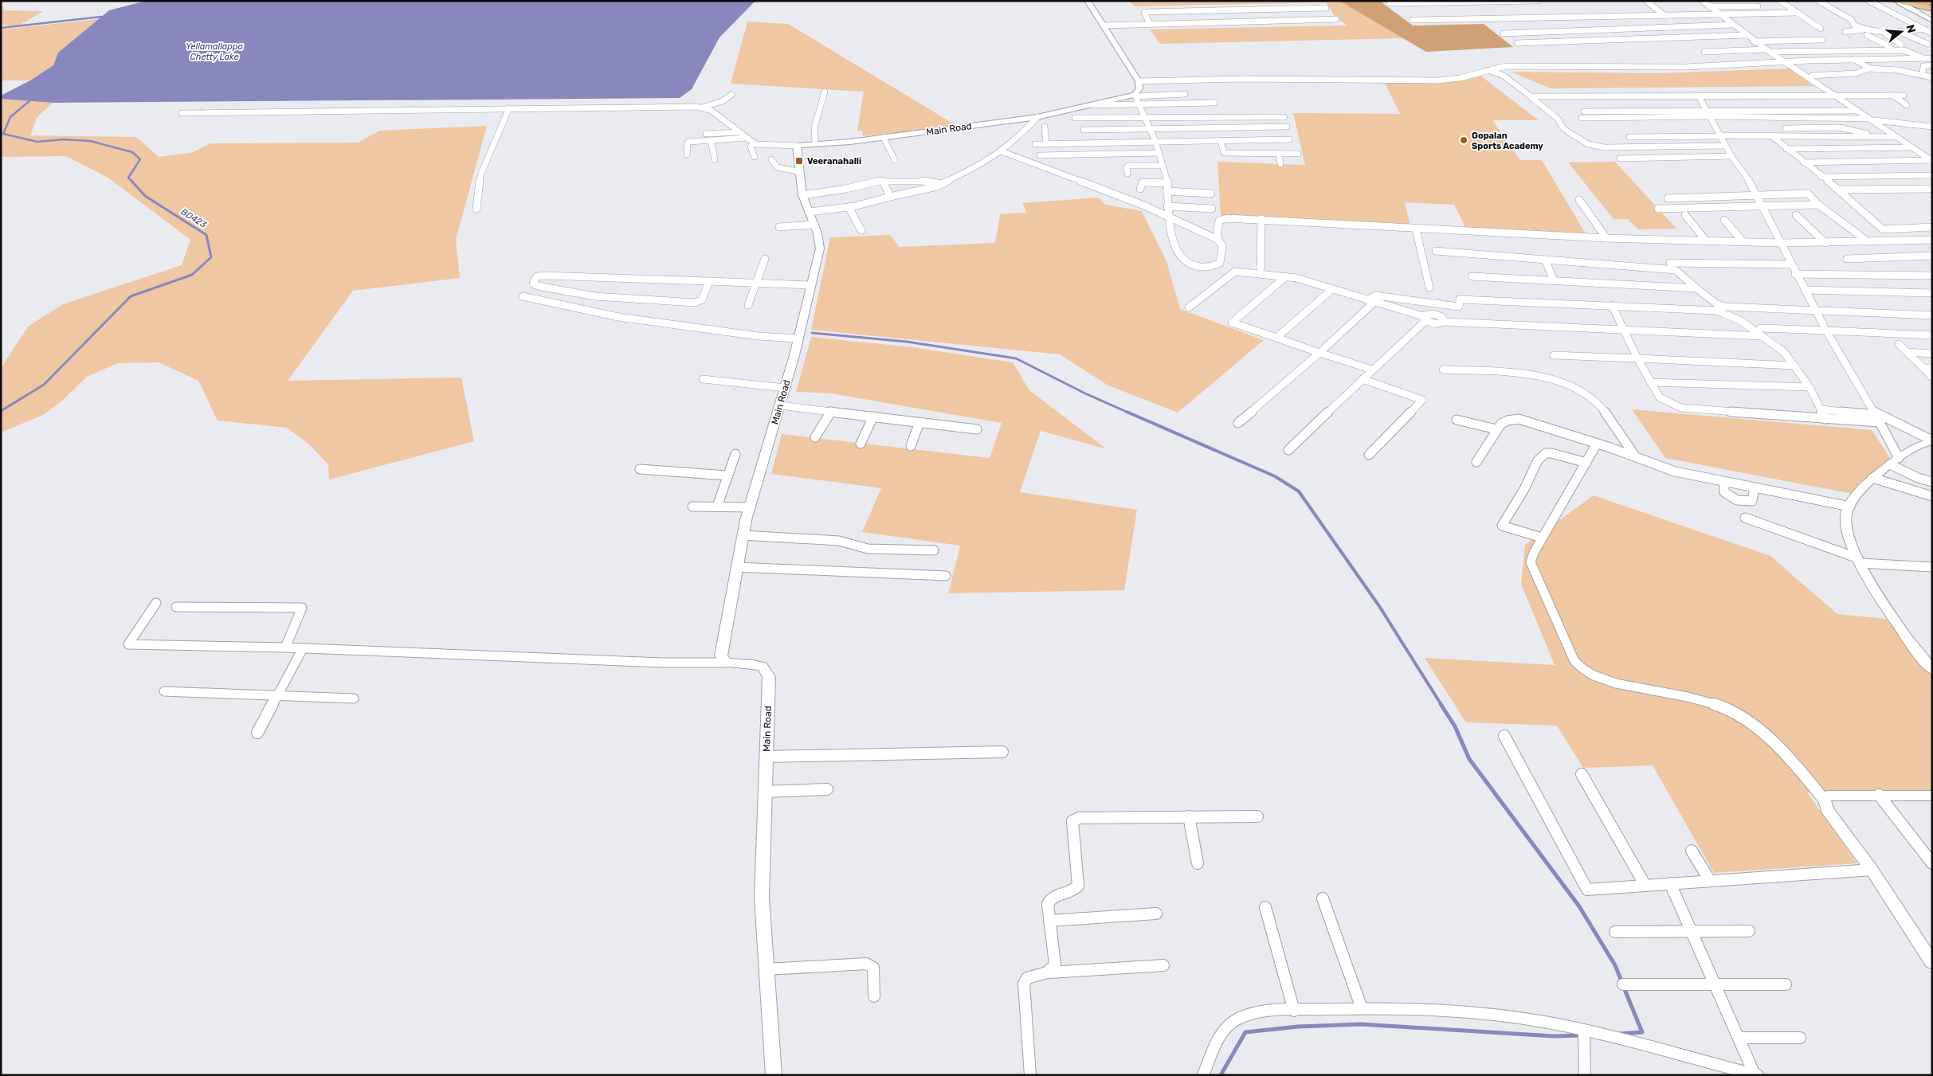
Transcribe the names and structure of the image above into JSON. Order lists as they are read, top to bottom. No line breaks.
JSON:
{"streets":{"street":["Main Road"]},"water":["Yellamallappa Chetty Lake","BD423"],"places":{"other":["Gopalan Sports Academy"],"transit":["Veeranahalli"]},"north":"right"}
